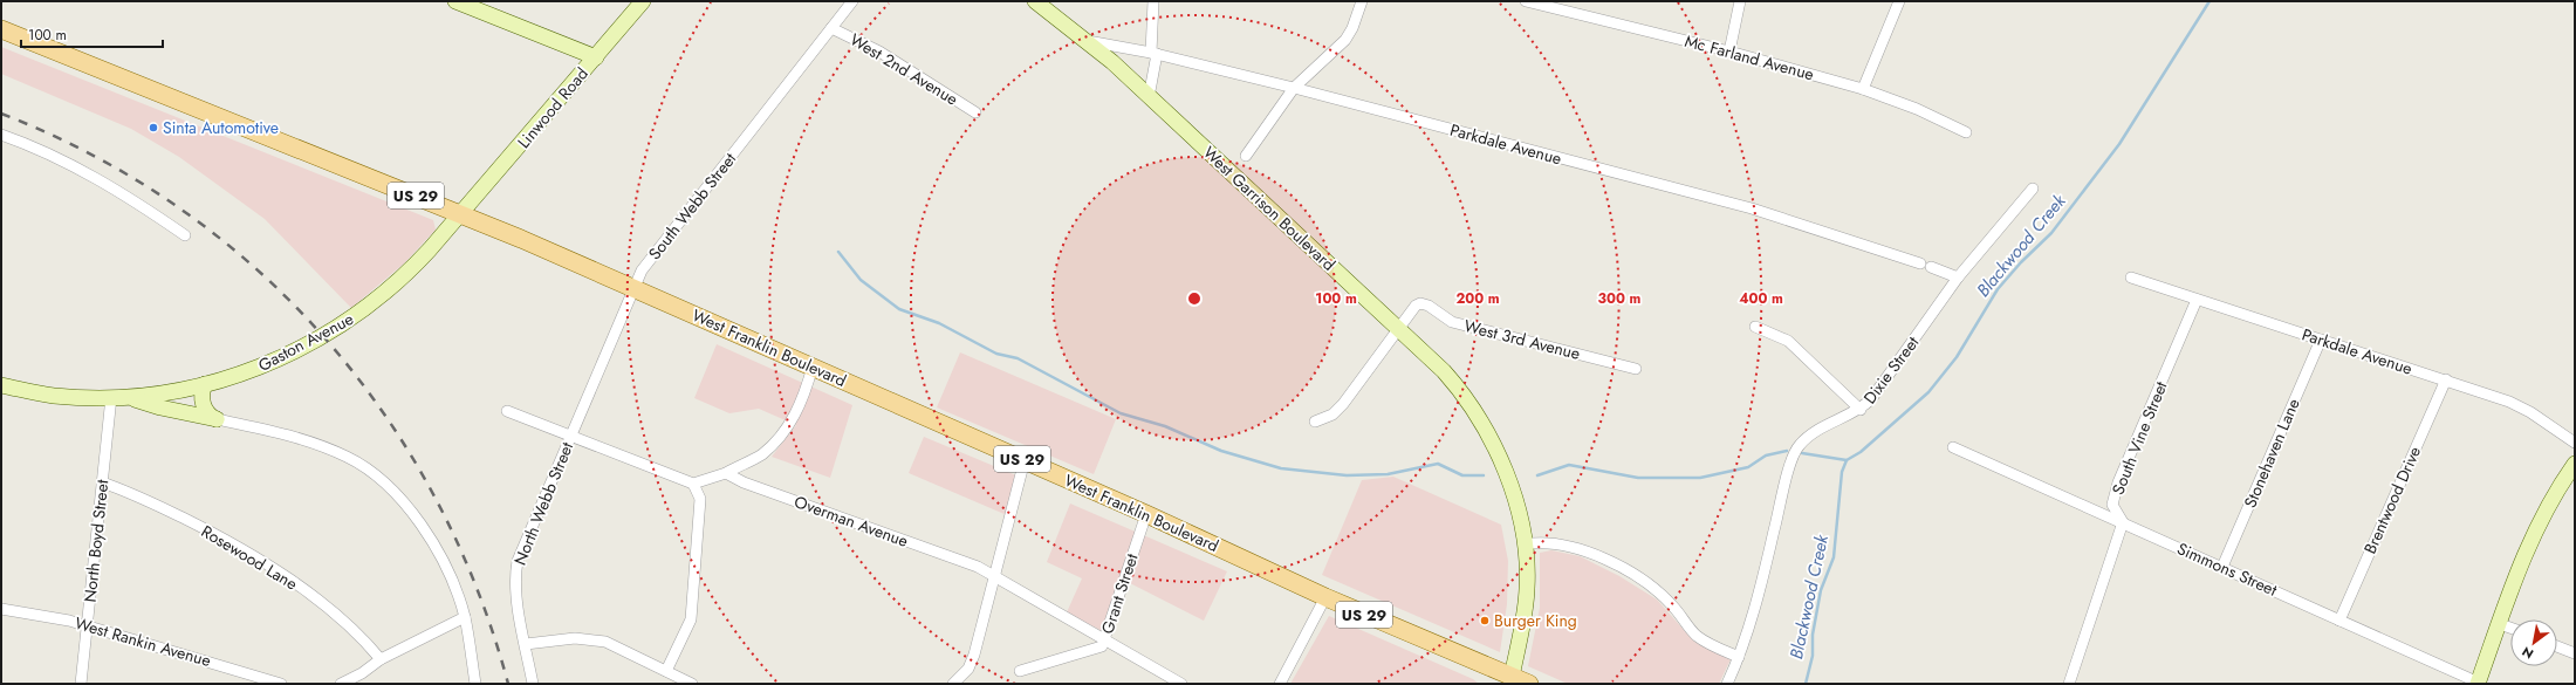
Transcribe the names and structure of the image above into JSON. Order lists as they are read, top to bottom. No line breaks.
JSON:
{"streets":{"main road":["Linwood Road","US 29","West Garrison Boulevard","Gaston Avenue","West Franklin Boulevard"],"street":["Mc Farland Avenue","West 2nd Avenue","Parkdale Avenue","South Webb Street","West 3rd Avenue","Dixie Street","South Vine Street","Stonehaven Lane","Brentwood Drive","North Webb Street","Overman Avenue","North Boyd Street","Rosewood Lane","Simmons Street","Grant Street","West Rankin Avenue"]},"crossings":[["West 2nd Avenue","South Webb Street"],["Linwood Road","Gaston Avenue"],["Linwood Road","West Franklin Boulevard"],["Parkdale Avenue","West Garrison Boulevard"],["Parkdale Avenue","Dixie Street"],["Parkdale Avenue","South Vine Street"],["Parkdale Avenue","Stonehaven Lane"],["Parkdale Avenue","Brentwood Drive"],["South Webb Street","West Franklin Boulevard"],["South Webb Street","North Webb Street"],["West Garrison Boulevard","West 3rd Avenue"],["West Garrison Boulevard","West Franklin Boulevard"],["Gaston Avenue","West Franklin Boulevard"],["Gaston Avenue","North Boyd Street"],["West Franklin Boulevard","Grant Street"],["South Vine Street","Simmons Street"],["Stonehaven Lane","Simmons Street"],["Brentwood Drive","Simmons Street"],["Overman Avenue","Grant Street"],["North Boyd Street","Rosewood Lane"],["North Boyd Street","West Rankin Avenue"]],"water":["Blackwood Creek"],"places":["Sinta Automotive","Burger King"],"scale_bar":"100 m","north":"bottom left","rings":["100 m","200 m","300 m","400 m"]}
